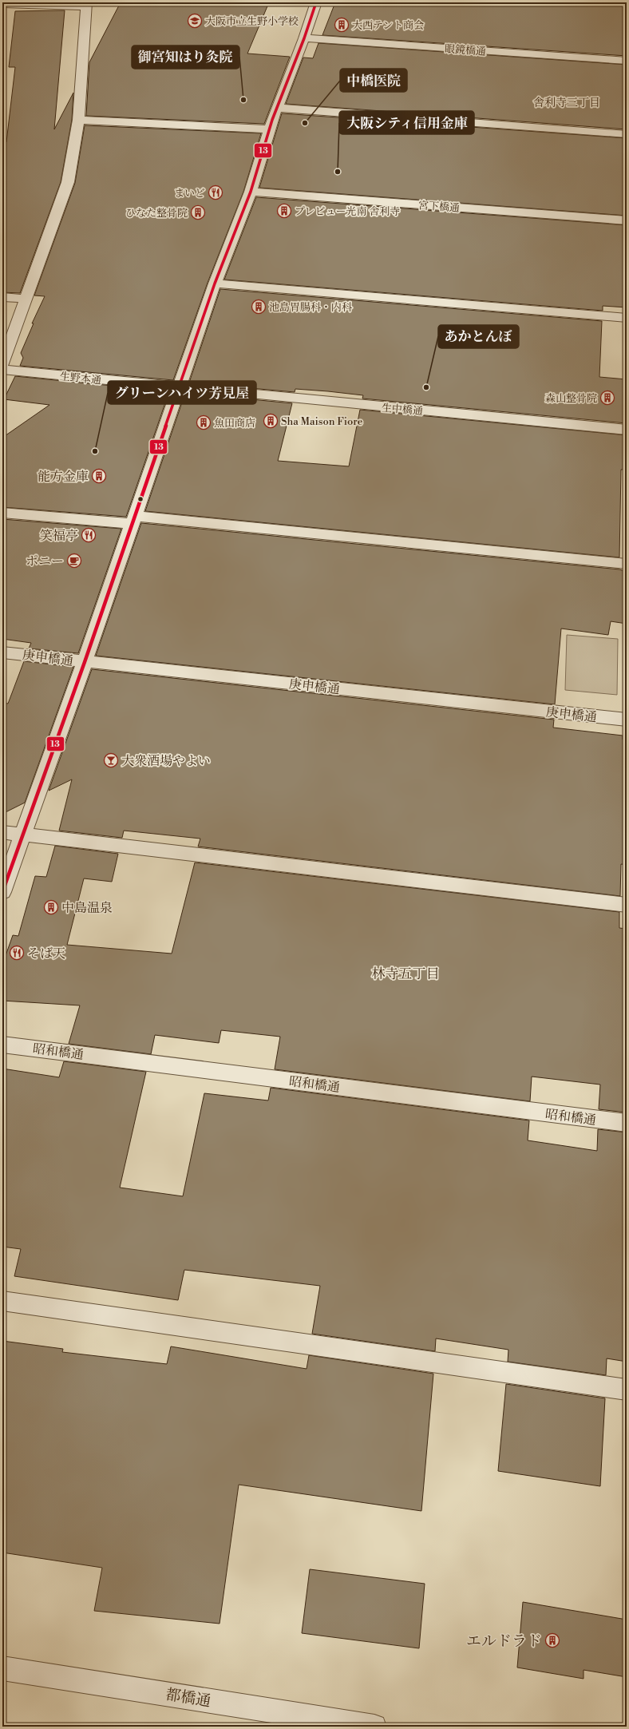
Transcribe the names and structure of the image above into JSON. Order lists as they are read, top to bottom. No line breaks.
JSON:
{"streets":{"street":["眼鏡橋通","宮下橋通","生野本通","生中橋通","庚申橋通","昭和橋通","都橋通"]},"crossings":[["生野本通","生中橋通"]],"districts":["舎利寺三丁目","林寺五丁目"],"places":{"school or university":["大阪市立生野小学校"],"building":["大西テント商会","プレビュー光南 舎利寺","ひなた整骨院","池島胃腸科・内科","森山整骨院","Sha Maison Fiore","魚田商店","能方金庫","中島温泉","エルドラド"],"other":["御宮知はり灸院","中橋医院","大阪シティ信用金庫","あかとんぼ","グリーンハイツ芳見屋"],"restaurant":["まいど","笑福亭","そば天"],"cafe":["ポニー"],"bar":["大衆酒場やよい"]},"lines":["transit line 13"]}
